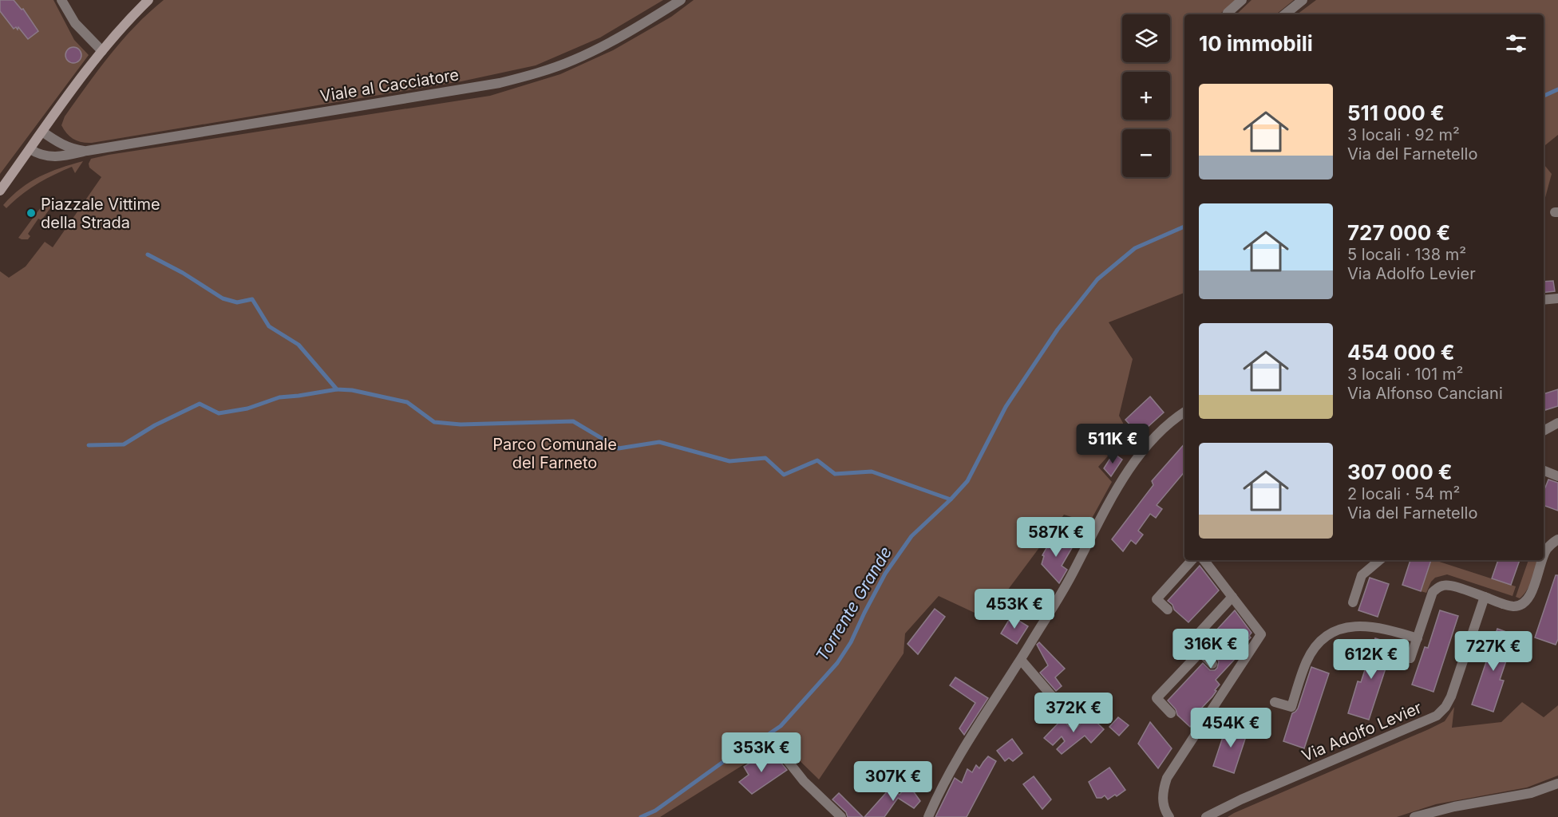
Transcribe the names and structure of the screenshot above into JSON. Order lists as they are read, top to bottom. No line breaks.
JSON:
{"streets":{"street":["Viale al Cacciatore","Via Adolfo Levier"]},"water":["Torrente Grande"],"parks":["Parco Comunale del Farneto"],"places":["Piazzale Vittime della Strada"],"page":{"map_buttons":["+","−"],"heading":"10 immobili","list":[{"name":"511 000 €","note":"3 locali · 92 m² · Via del Farnetello"},{"name":"727 000 €","note":"5 locali · 138 m² · Via Adolfo Levier"},{"name":"454 000 €","note":"3 locali · 101 m² · Via Alfonso Canciani"},{"name":"307 000 €","note":"2 locali · 54 m² · Via del Farnetello"}],"price":["511K €","587K €","453K €","316K €","727K €","612K €","372K €","454K €","353K €","307K €"]}}
